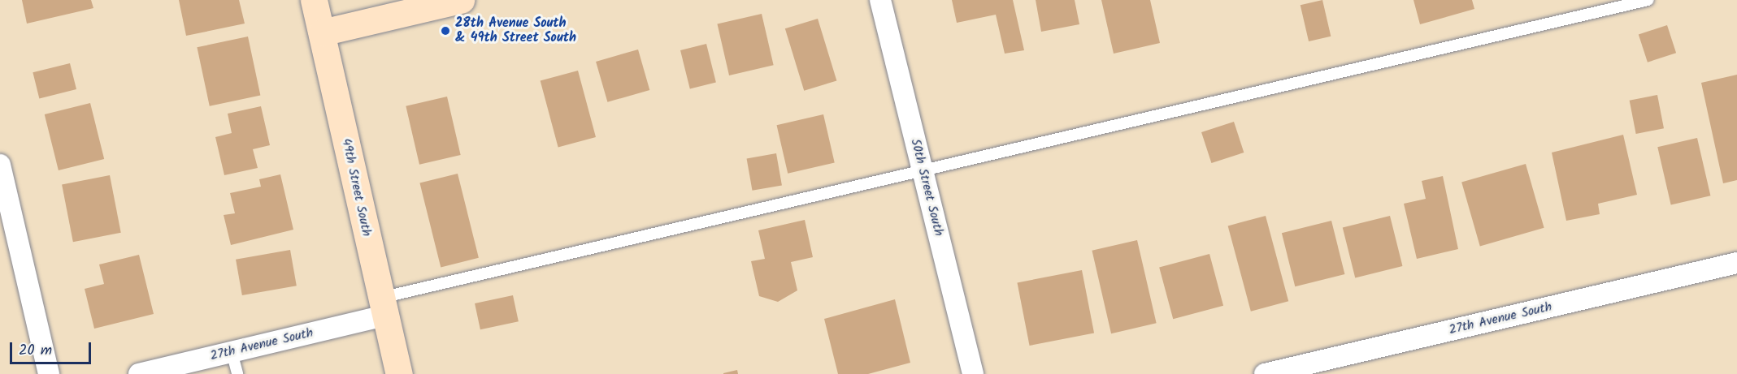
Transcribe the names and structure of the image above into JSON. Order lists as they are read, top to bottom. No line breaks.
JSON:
{"streets":{"street":["49th Street South","50th Street South","27th Avenue South"]},"crossings":[["49th Street South","27th Avenue South"]],"places":["28th Avenue South & 49th Street South"],"scale_bar":"20 m"}
